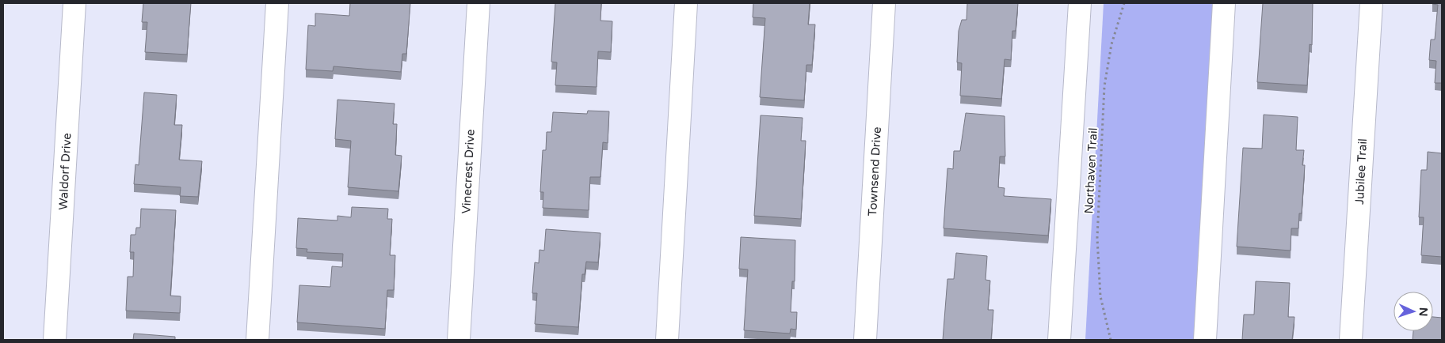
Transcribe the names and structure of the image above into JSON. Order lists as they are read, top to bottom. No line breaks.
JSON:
{"streets":{"street":["Waldorf Drive","Vinecrest Drive","Townsend Drive","Jubilee Trail"],"path":["Northaven Trail"]},"north":"right"}
